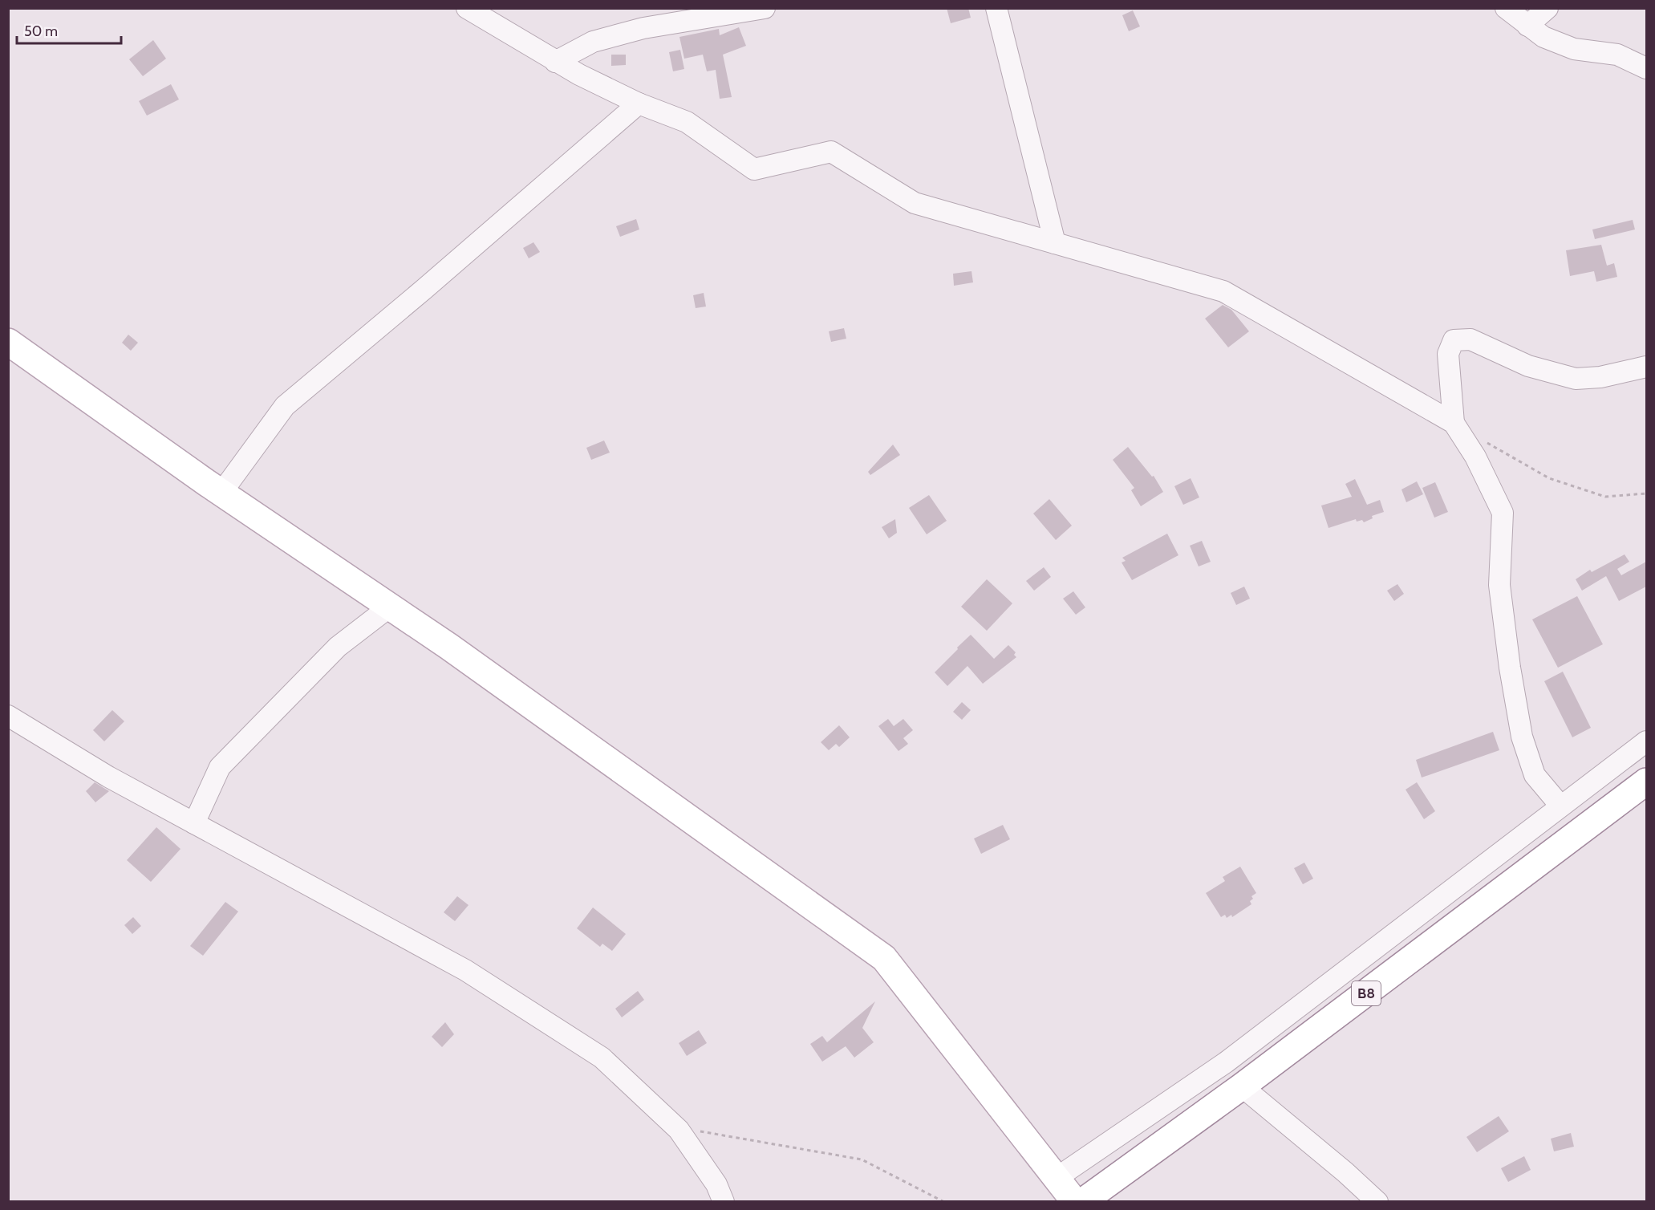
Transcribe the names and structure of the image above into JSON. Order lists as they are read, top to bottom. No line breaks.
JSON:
{"streets":{"main road":["B8"]},"scale_bar":"50 m"}
